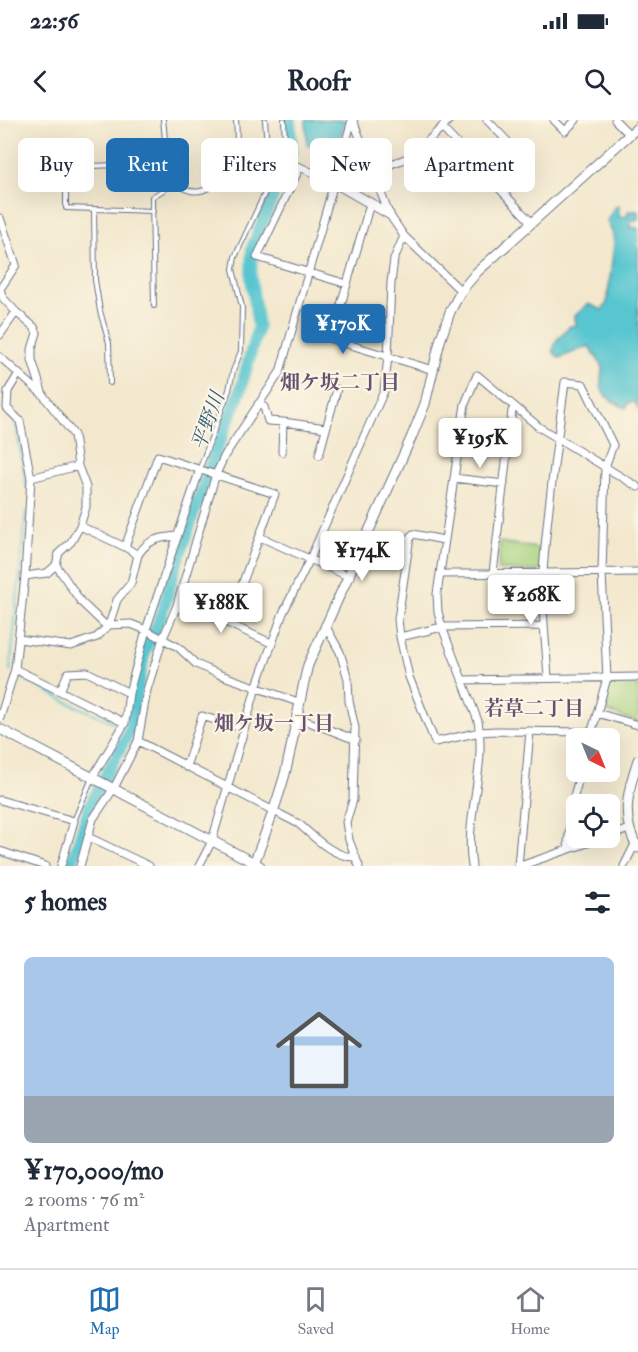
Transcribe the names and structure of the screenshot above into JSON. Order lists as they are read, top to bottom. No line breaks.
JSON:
{"districts":["畑ケ坂二丁目","若草二丁目","畑ケ坂一丁目"],"water":["平野川"],"north":"bottom right","page":{"status":"22:56","header":"Roofr","chip":["Buy","Rent","Filters","New","Apartment"],"price":["¥170K","¥195K","¥174K","¥268K","¥188K"],"heading":"5 homes","list":[{"name":"¥170,000/mo","note":"2 rooms · 76 m² · Apartment"}],"tabs":["Map","Saved","Home"]}}
